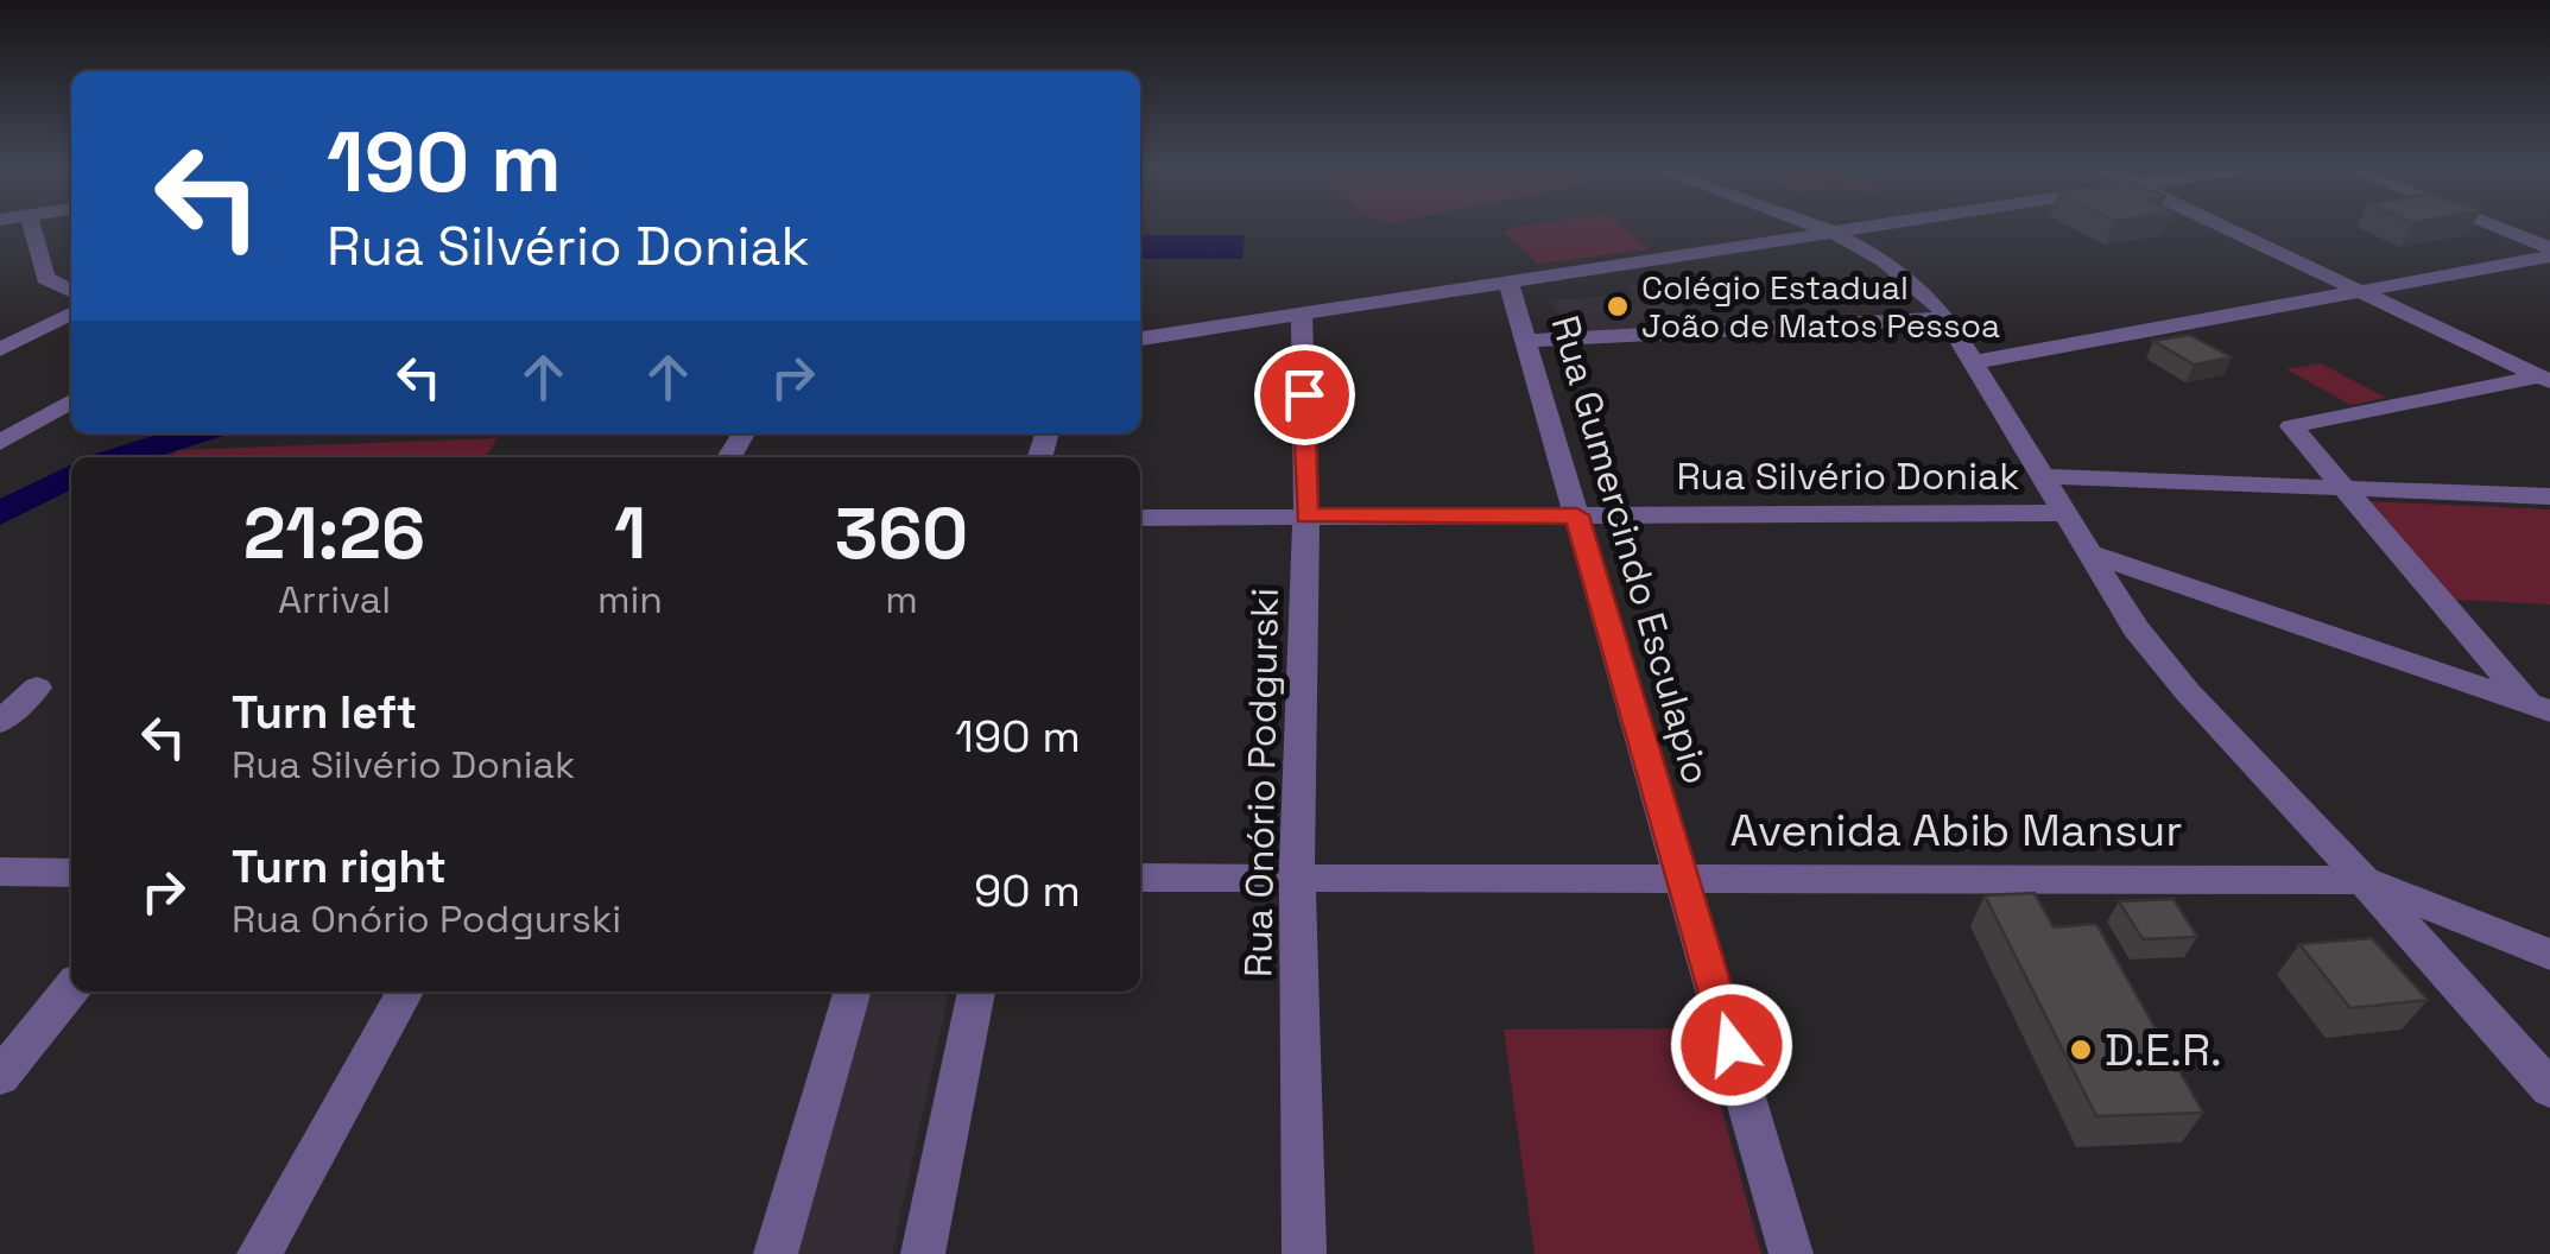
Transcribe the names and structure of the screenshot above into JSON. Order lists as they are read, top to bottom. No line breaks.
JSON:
{"streets":{"street":["Rua Silvério Doniak","Rua Gumercindo Esculapio","Rua Onório Podgurski","Avenida Abib Mansur"]},"crossings":[["Rua Silvério Doniak","Rua Gumercindo Esculapio"],["Rua Silvério Doniak","Rua Onório Podgurski"],["Rua Gumercindo Esculapio","Avenida Abib Mansur"],["Rua Onório Podgurski","Avenida Abib Mansur"]],"places":["Colégio Estadual João de Matos Pessoa","D.E.R."],"page":{"turn":["190 m","Rua Silvério Doniak"],"eta":["21:26","Arrival","1","min","360","m"],"list":[{"name":"Turn left","note":"Rua Silvério Doniak","value":"190 m"},{"name":"Turn right","note":"Rua Onório Podgurski","value":"90 m"}]}}
